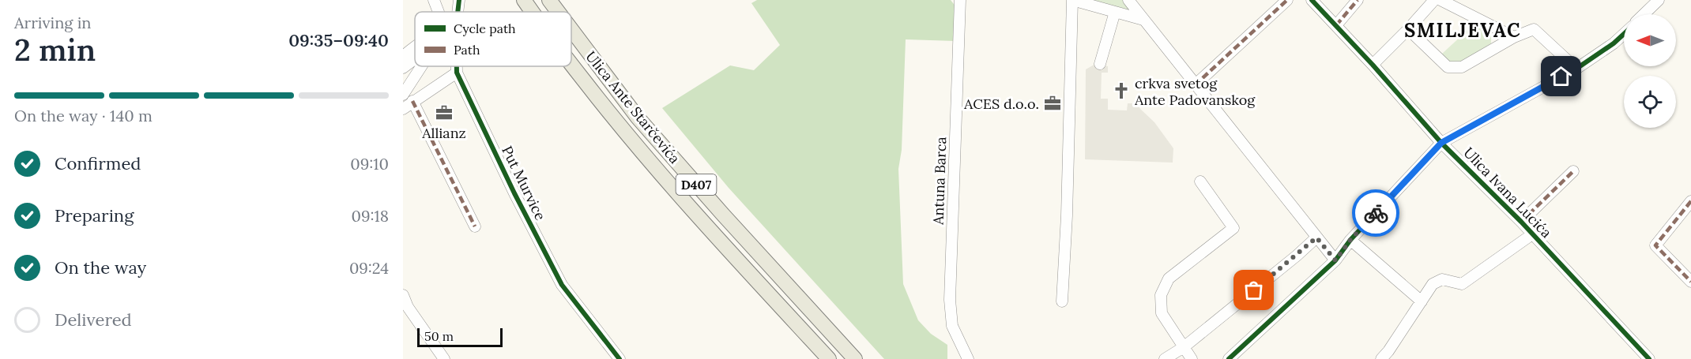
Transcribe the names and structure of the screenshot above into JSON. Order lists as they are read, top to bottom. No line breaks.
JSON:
{"streets":{"main road":["Ulica Ante Starčevića","D407"],"street":["Antuna Barca","Put Murvice","Ulica Ivana Lucića"]},"districts":["SMILJEVAC"],"places":{"church":["crkva svetog Ante Padovanskog"],"office":["ACES d.o.o.","Allianz"]},"legend":["Cycle path","Path"],"scale_bar":"50 m","north":"left","page":{"heading":["2 min","Arriving in","09:35–09:40"],"bar":"On the way · 140 m","list":[["Confirmed","09:10"],["Preparing","09:18"],["On the way","09:24"],"Delivered"],"scale":"50 m"}}
